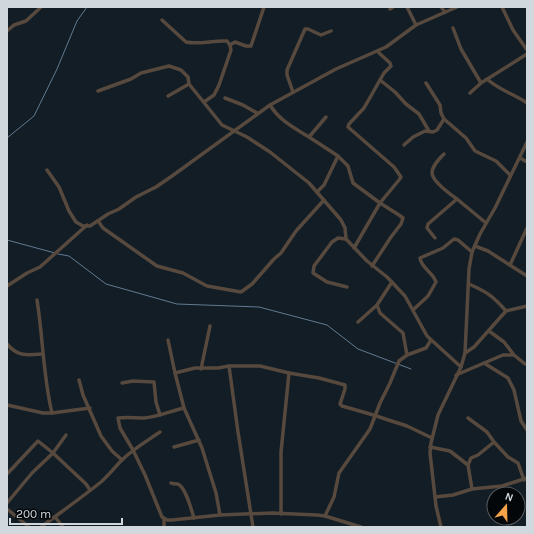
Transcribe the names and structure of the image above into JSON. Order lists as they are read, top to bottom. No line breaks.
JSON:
{"scale_bar":"200 m","north":"top"}
